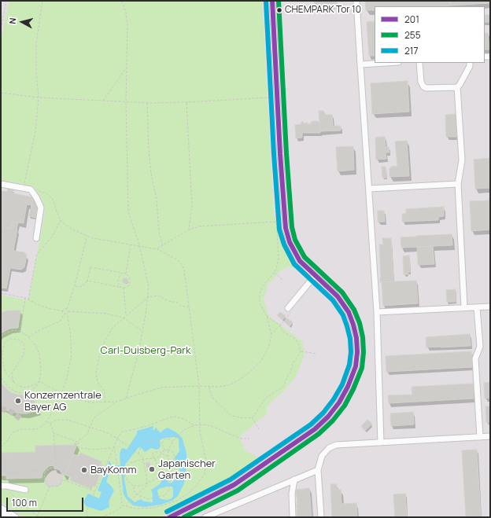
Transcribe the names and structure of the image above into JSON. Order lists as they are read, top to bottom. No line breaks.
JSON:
{"parks":["Carl-Duisberg-Park"],"places":["CHEMPARK Tor 10","Konzernzentrale Bayer AG","Japanischer Garten","BayKomm"],"lines":["transit line 201","transit line 255","transit line 217"],"legend":["201","255","217"],"scale_bar":"100 m","north":"left"}
